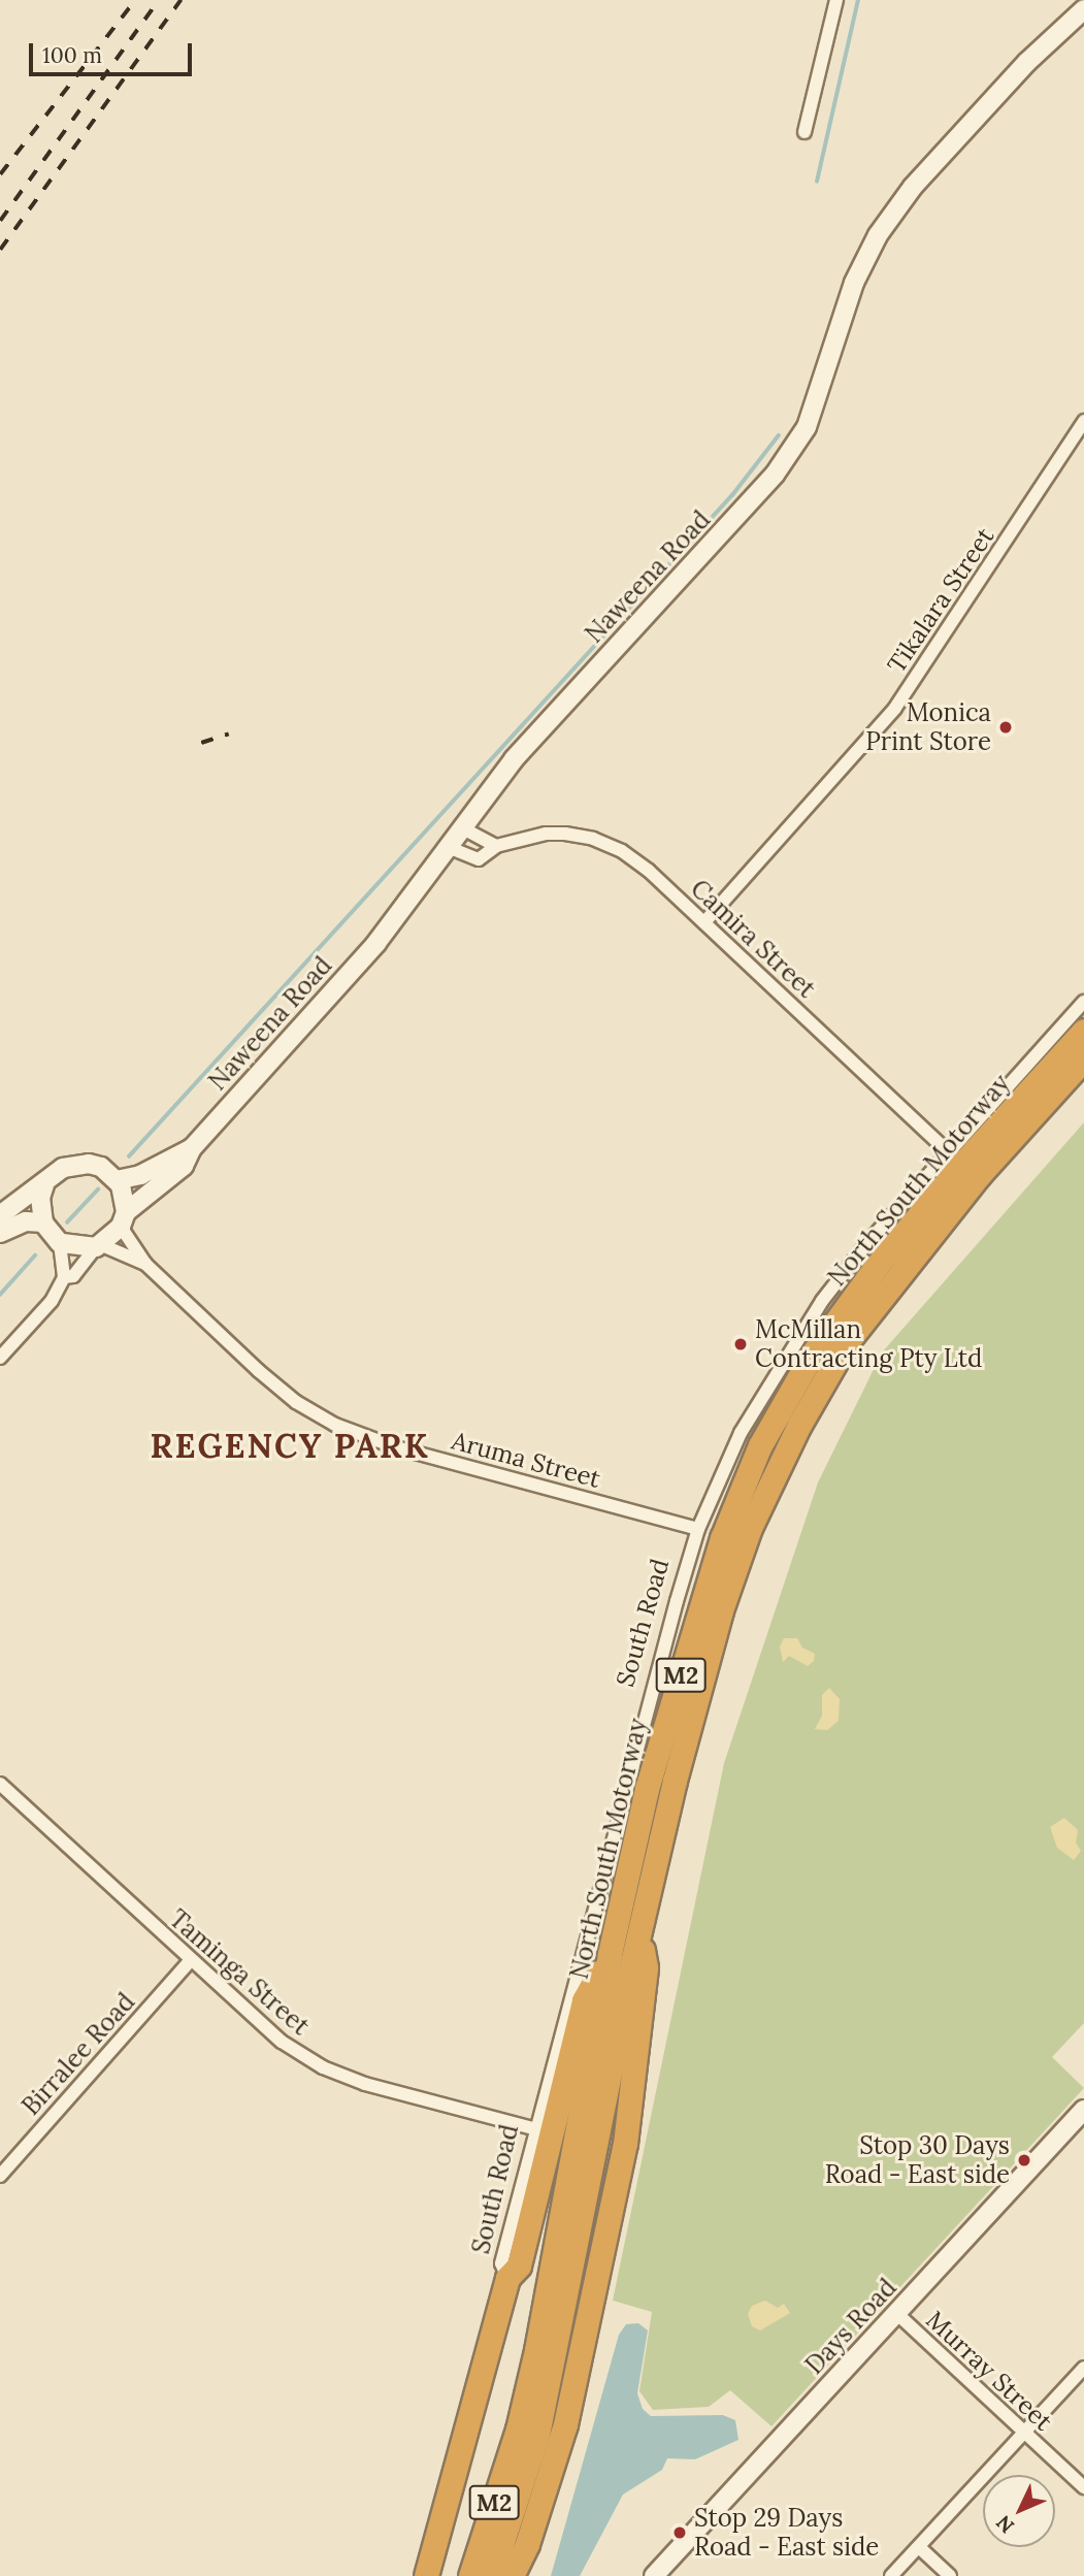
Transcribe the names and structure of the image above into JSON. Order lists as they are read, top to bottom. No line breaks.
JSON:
{"streets":{"highway":["North South Motorway","South Road","M2"],"street":["Naweena Road","Tikalara Street","Camira Street","Aruma Street","Taminga Street","Birralee Road","Days Road","Murray Street"]},"crossings":[["Naweena Road","Camira Street"],["Naweena Road","Aruma Street"],["Tikalara Street","Camira Street"],["Camira Street","South Road"],["Aruma Street","South Road"],["South Road","Taminga Street"],["Taminga Street","Birralee Road"],["Days Road","Murray Street"]],"districts":["REGENCY PARK"],"places":["Monica Print Store","McMillan Contracting Pty Ltd","Stop 30 Days Road - East side","Stop 29 Days Road - East side"],"scale_bar":"100 m","north":"bottom left"}
